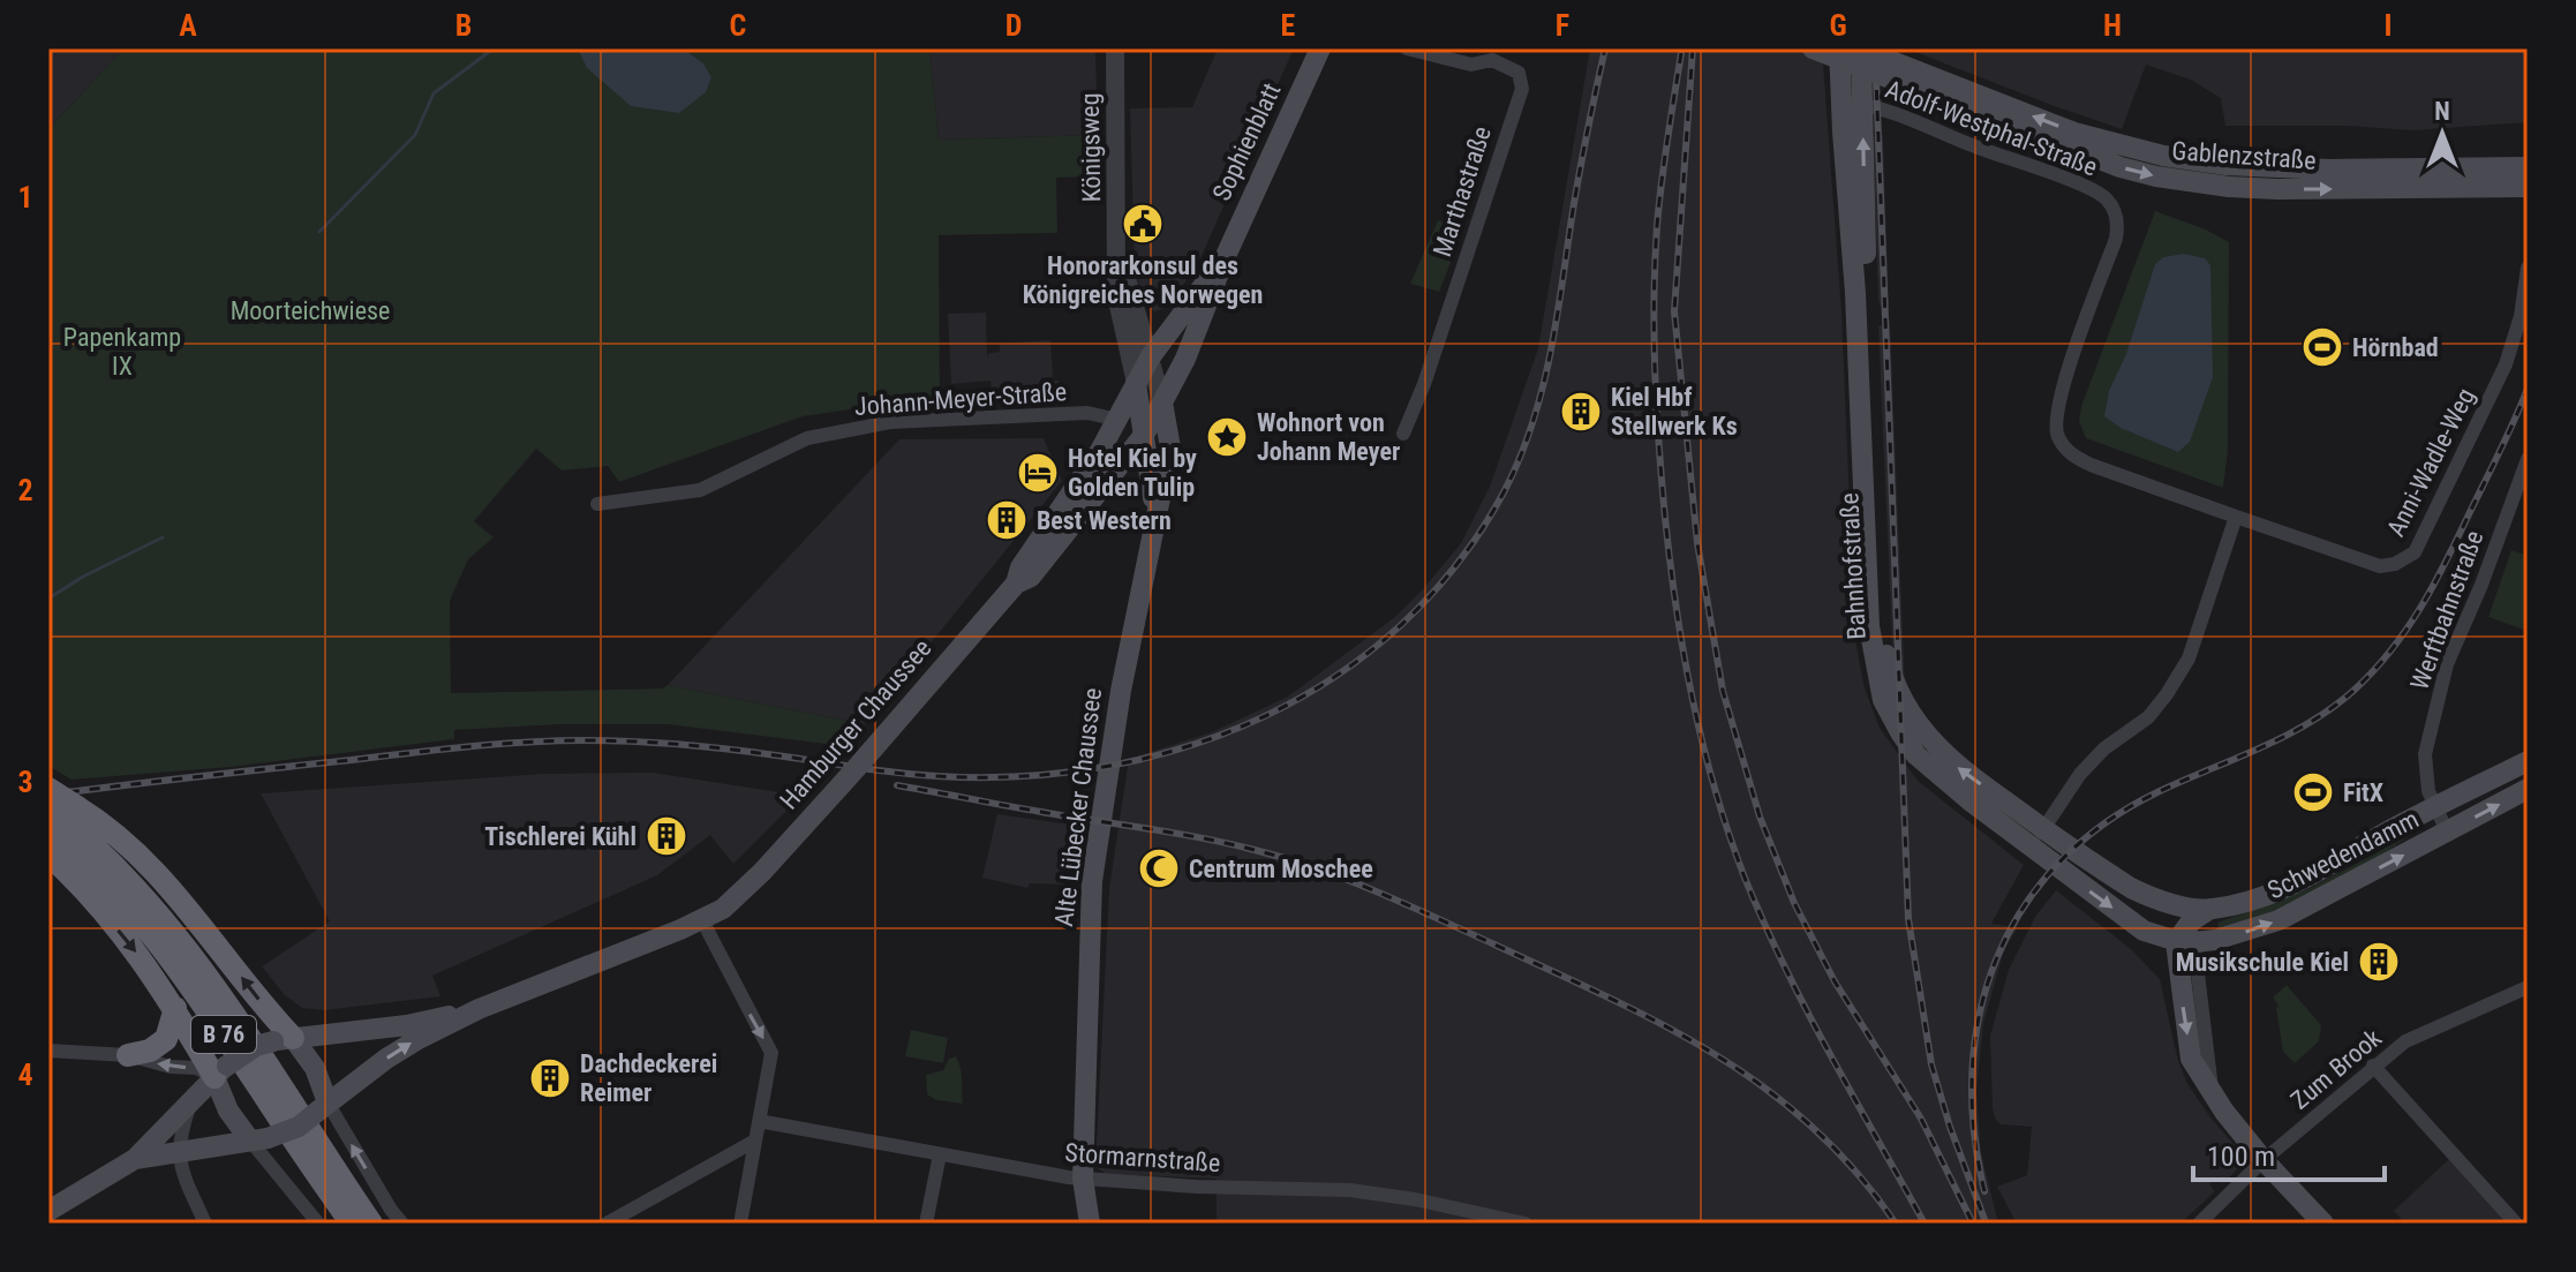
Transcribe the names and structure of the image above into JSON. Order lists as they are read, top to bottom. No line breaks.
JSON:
{"streets":{"highway":["B 76"],"main road":["Sophienblatt","Gablenzstraße","Bahnhofstraße","Hamburger Chaussee","Alte Lübecker Chaussee","Schwedendamm"],"street":["Adolf-Westphal-Straße","Königsweg","Marthastraße","Johann-Meyer-Straße","Anni-Wadle-Weg","Werftbahnstraße","Zum Brook","Stormarnstraße"]},"crossings":[["Adolf-Westphal-Straße","Anni-Wadle-Weg"],["Adolf-Westphal-Straße","Bahnhofstraße"],["Sophienblatt","Königsweg"],["Sophienblatt","Hamburger Chaussee"],["Sophienblatt","Alte Lübecker Chaussee"],["Königsweg","Hamburger Chaussee"],["Königsweg","Alte Lübecker Chaussee"],["Gablenzstraße","Bahnhofstraße"],["Johann-Meyer-Straße","Hamburger Chaussee"],["Bahnhofstraße","Schwedendamm"],["Werftbahnstraße","Schwedendamm"],["Hamburger Chaussee","Alte Lübecker Chaussee"],["Alte Lübecker Chaussee","Stormarnstraße"]],"parks":["Moorteichwiese","Papenkamp IX"],"places":{"public building":["Honorarkonsul des Königreiches Norwegen"],"sports":["Hörnbad","FitX"],"building":["Kiel Hbf Stellwerk Ks","Best Western","Tischlerei Kühl","Musikschule Kiel","Dachdeckerei Reimer"],"place":["Wohnort von Johann Meyer"],"hotel":["Hotel Kiel by Golden Tulip"],"mosque":["Centrum Moschee"]},"scale_bar":"100 m","north":"top","grid":{"columns":["A","B","C","D","E","F","G","H","I"],"rows":["1","2","3","4"]}}
